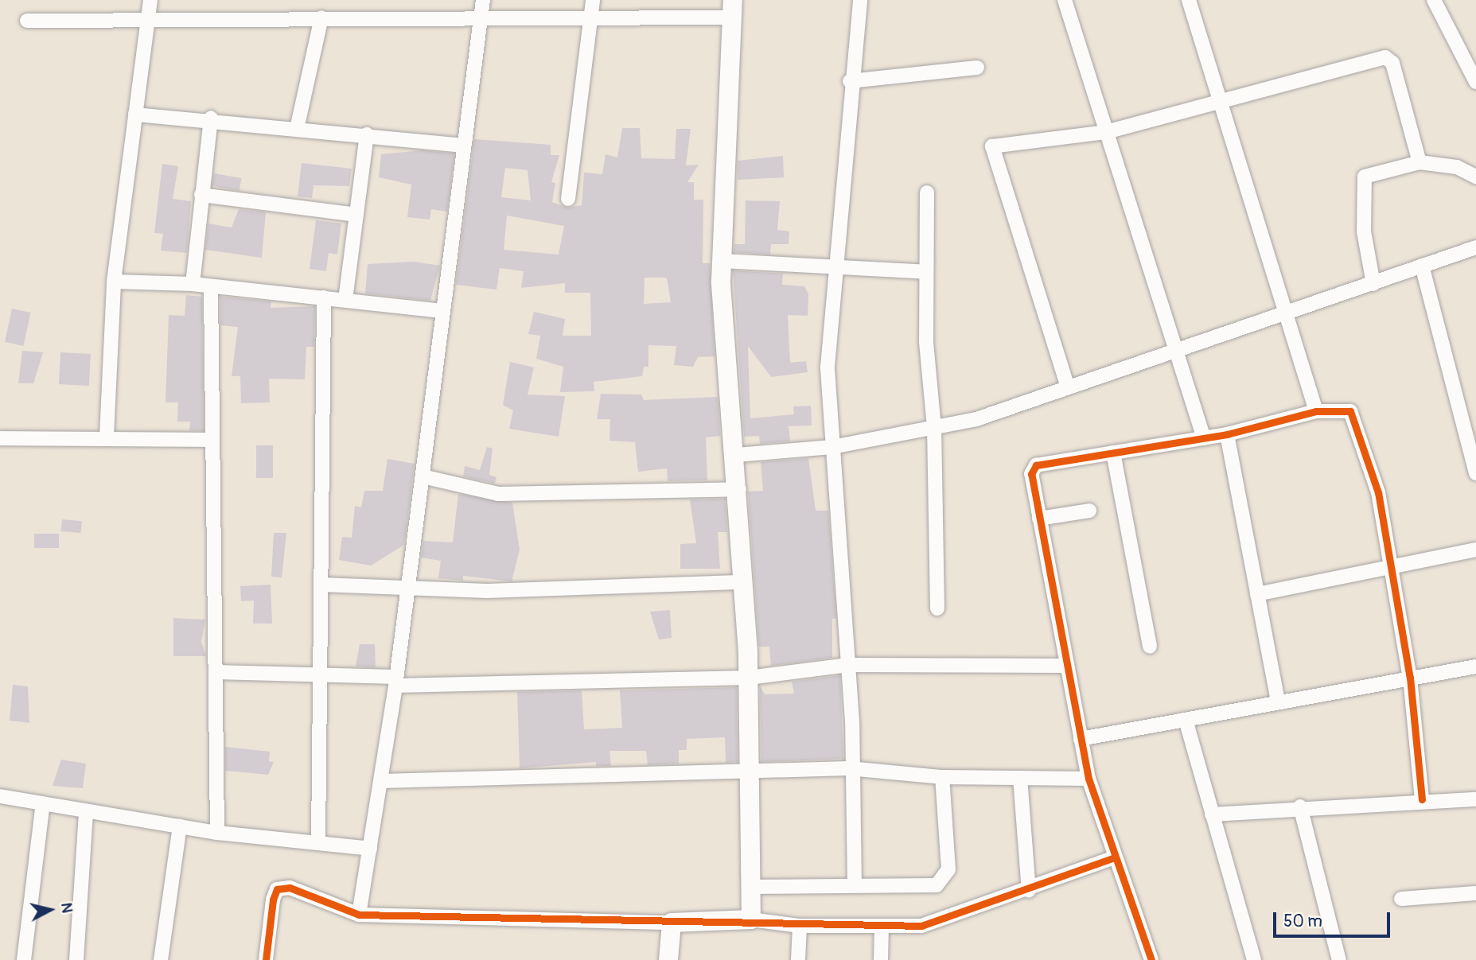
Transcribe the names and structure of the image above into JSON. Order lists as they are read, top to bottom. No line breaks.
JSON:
{"scale_bar":"50 m","north":"right"}
